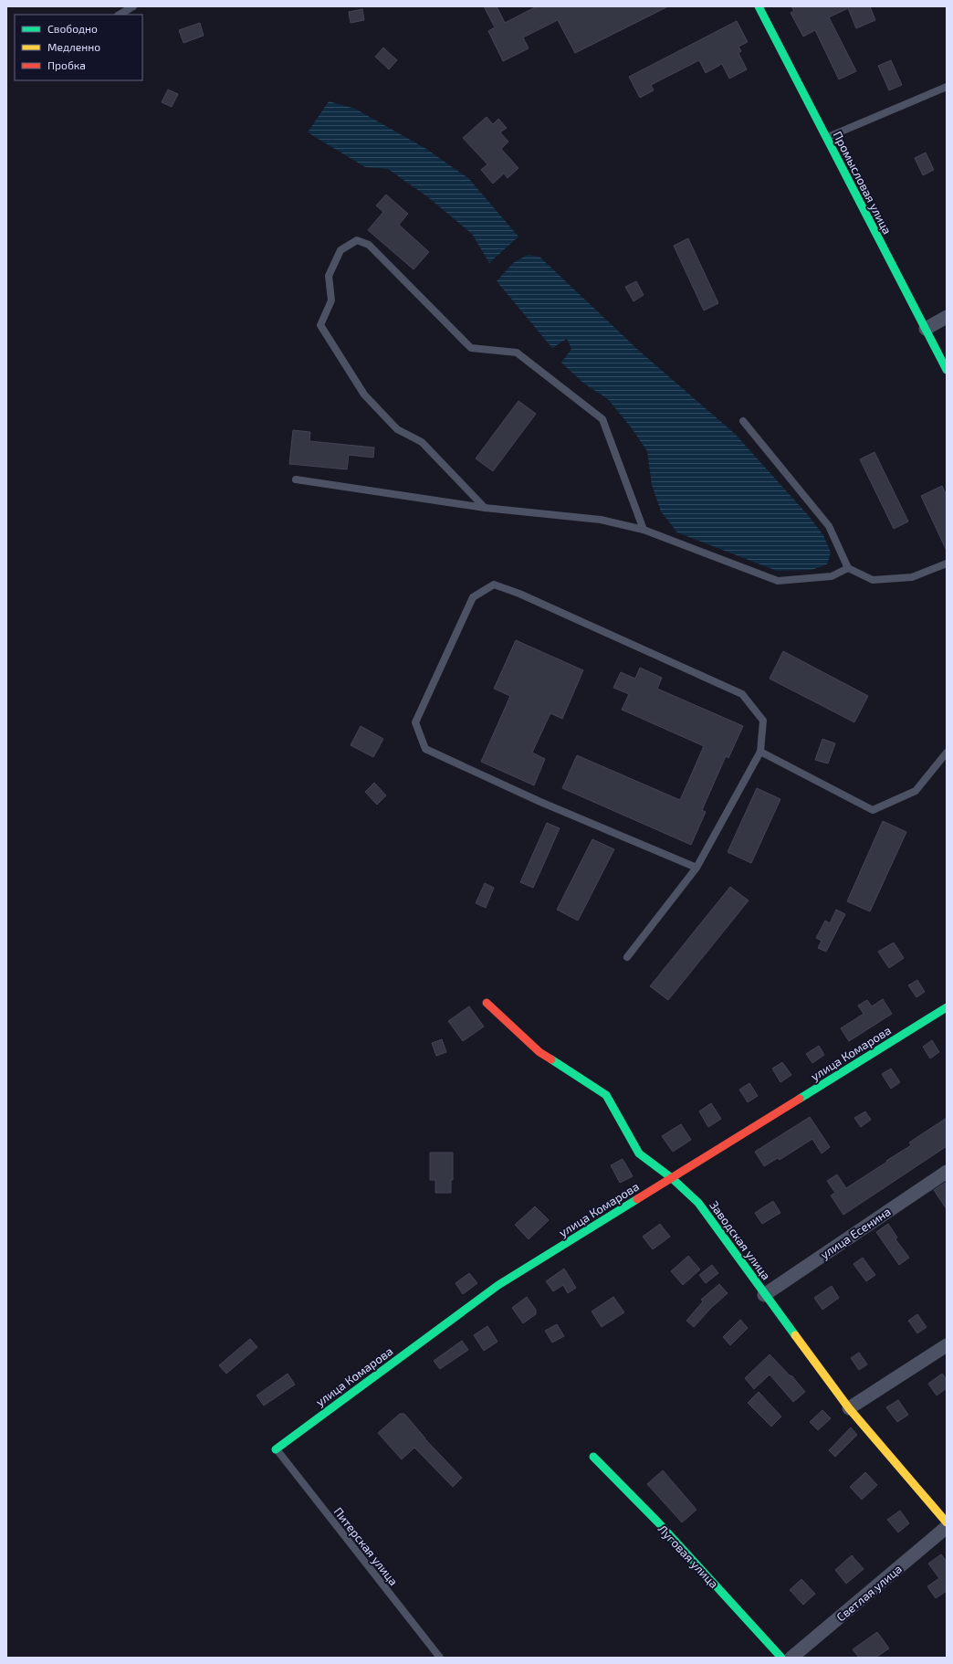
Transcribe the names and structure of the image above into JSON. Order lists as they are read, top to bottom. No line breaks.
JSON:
{"streets":{"street":["Промысловая улица","улица Комарова","улица Есенина","Заводская улица","Луговая улица","Светлая улица"],"lane":["Питерская улица"]},"crossings":[["улица Комарова","Заводская улица"],["улица Комарова","Питерская улица"],["улица Есенина","Заводская улица"]],"legend":["Свободно","Медленно","Пробка"]}
